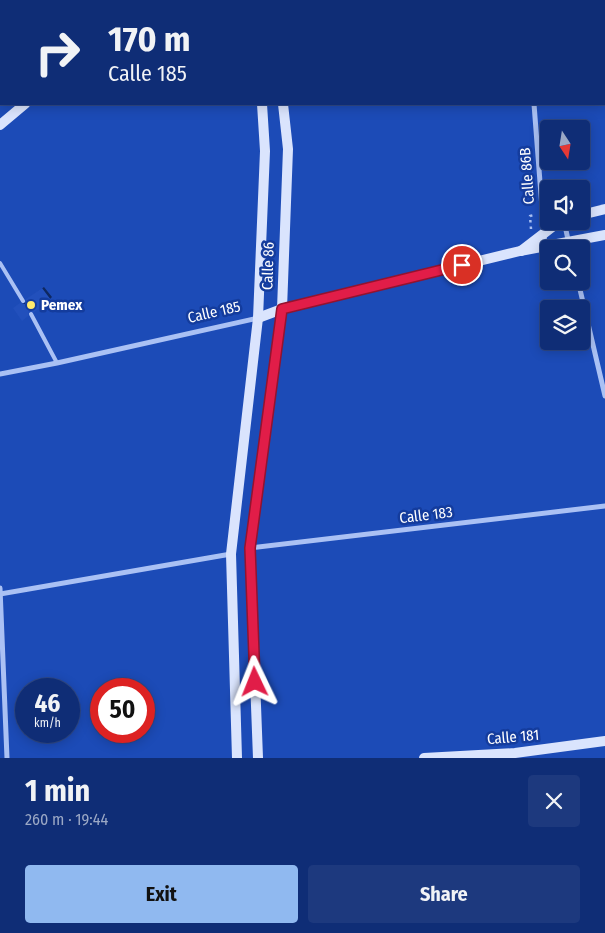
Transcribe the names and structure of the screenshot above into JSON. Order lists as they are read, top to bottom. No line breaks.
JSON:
{"streets":{"main road":["Calle 86","Calle 185","Calle 181"],"street":["Calle 86B","Calle 183"]},"crossings":[["Calle 86B","Calle 185"],["Calle 86","Calle 185"],["Calle 86","Calle 183"]],"places":["Pemex"],"north":"bottom","page":{"turn":["170 m","Calle 185"],"speed":"46 km/h","limit":"50","heading":["1 min","260 m · 19:44"],"buttons":["Exit","Share"]}}
